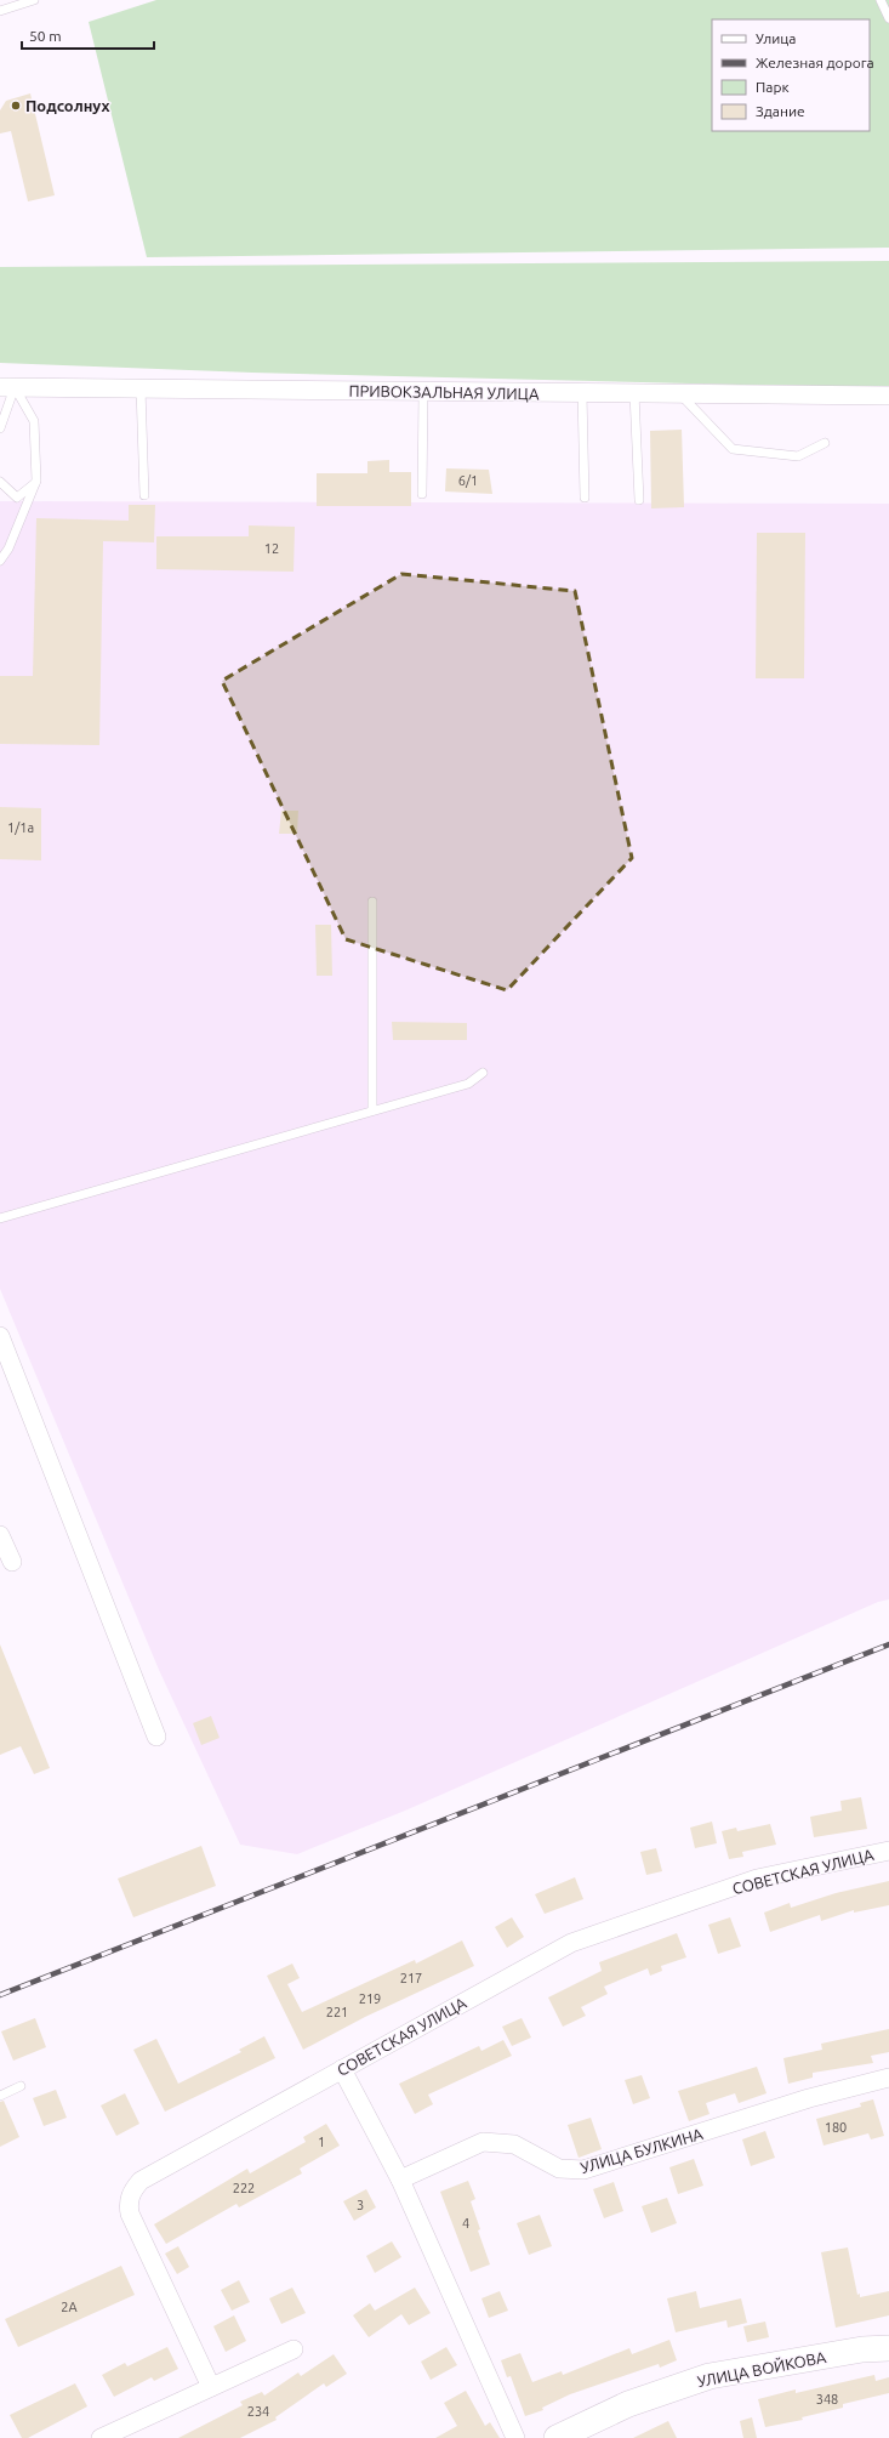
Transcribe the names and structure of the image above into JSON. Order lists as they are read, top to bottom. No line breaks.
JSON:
{"streets":{"main road":["УЛИЦА ВОЙКОВА"],"street":["ПРИВОКЗАЛЬНАЯ УЛИЦА","СОВЕТСКАЯ УЛИЦА","УЛИЦА БУЛКИНА"]},"places":["Подсолнух"],"house_numbers":["6/1","12","1/1а","217","219","221","180","1","222","3","4","2А","348","234"],"legend":["Улица","Железная дорога","Парк","Здание"],"scale_bar":"50 m"}
